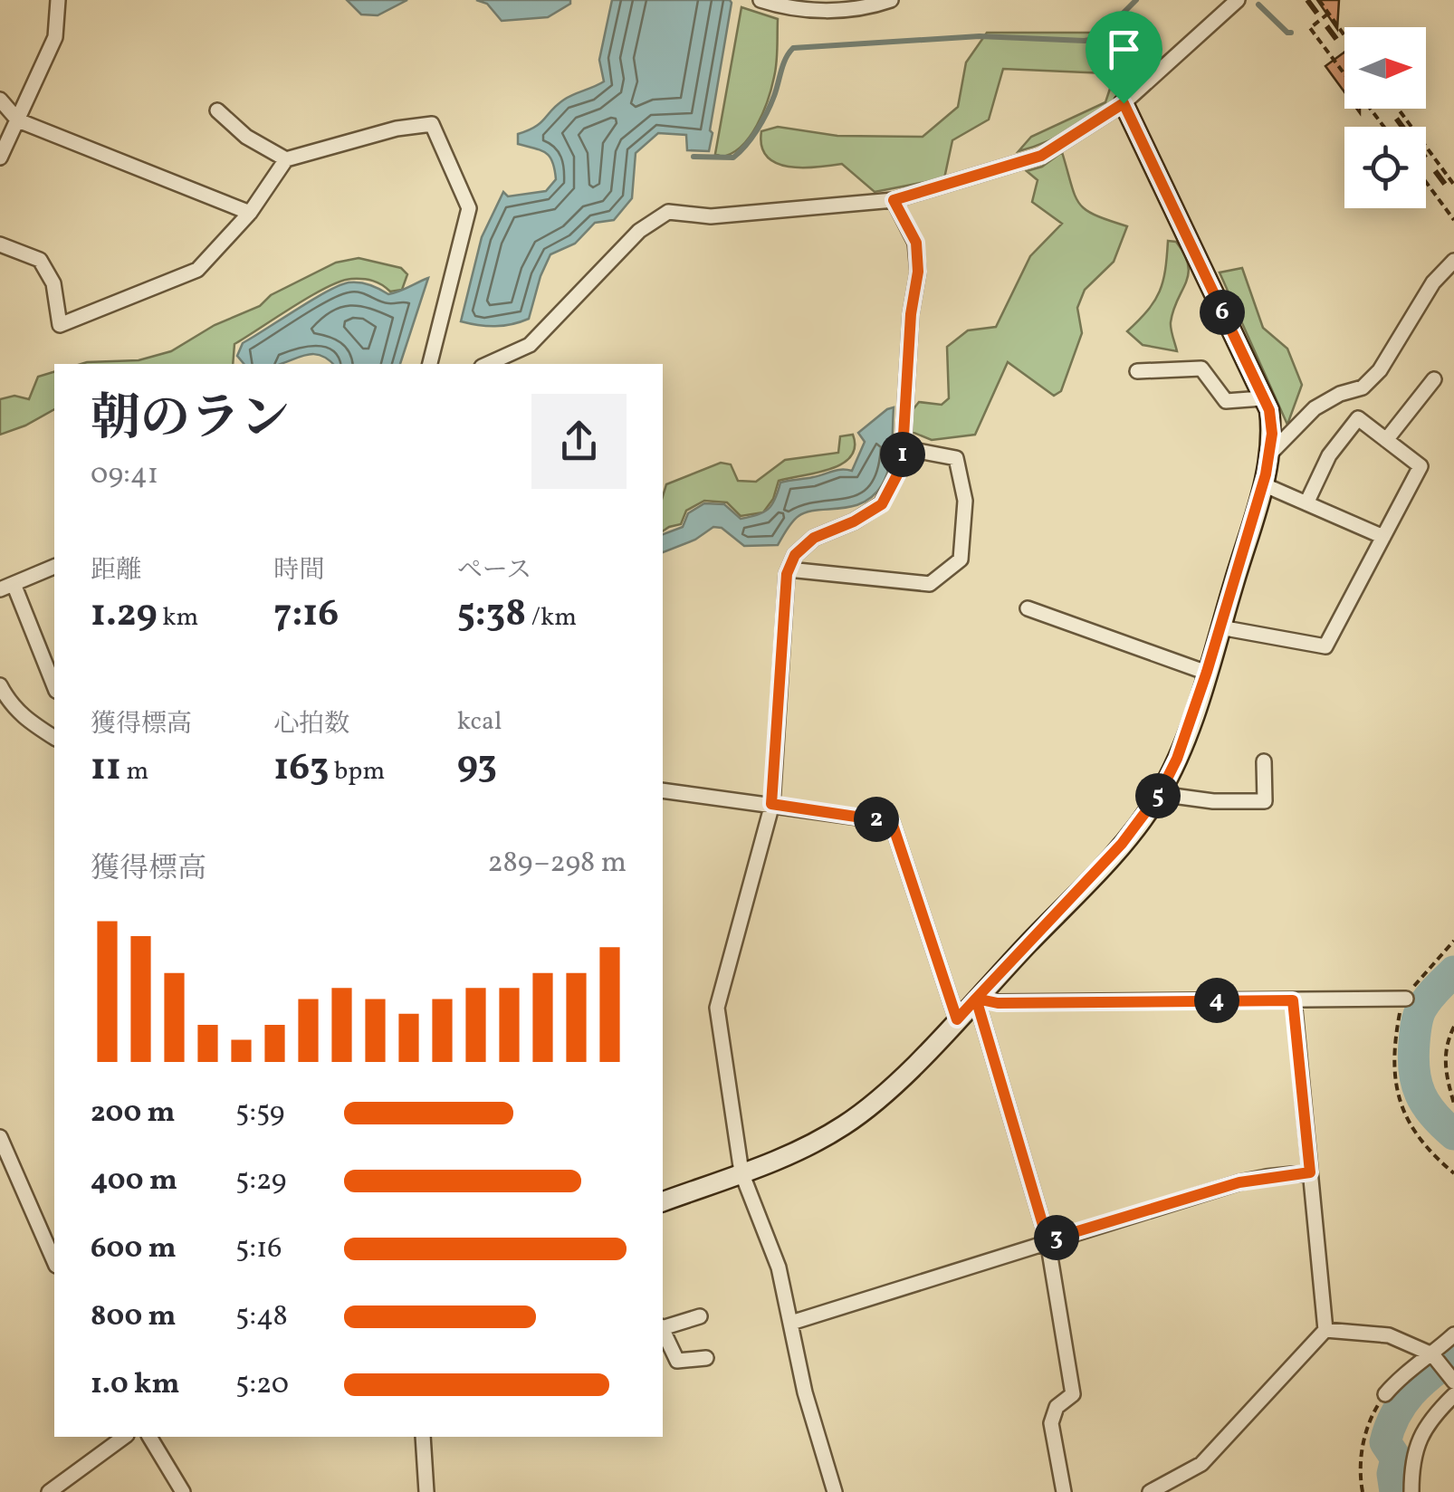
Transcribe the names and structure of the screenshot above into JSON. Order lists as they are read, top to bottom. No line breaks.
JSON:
{"north":"right","page":{"pins":["6","1","5","2","4","3"],"heading":["朝のラン","09:41"],"stats":[["距離","1.29 km"],["時間","7:16"],["ペース","5:38 /km"],["獲得標高","11 m"],["心拍数","163 bpm"],["kcal","93"]],"chart":["獲得標高","289–298 m"],"list":[{"name":"200 m","note":"5:59"},{"name":"400 m","note":"5:29"},{"name":"600 m","note":"5:16"},{"name":"800 m","note":"5:48"},{"name":"1.0 km","note":"5:20"}]}}
